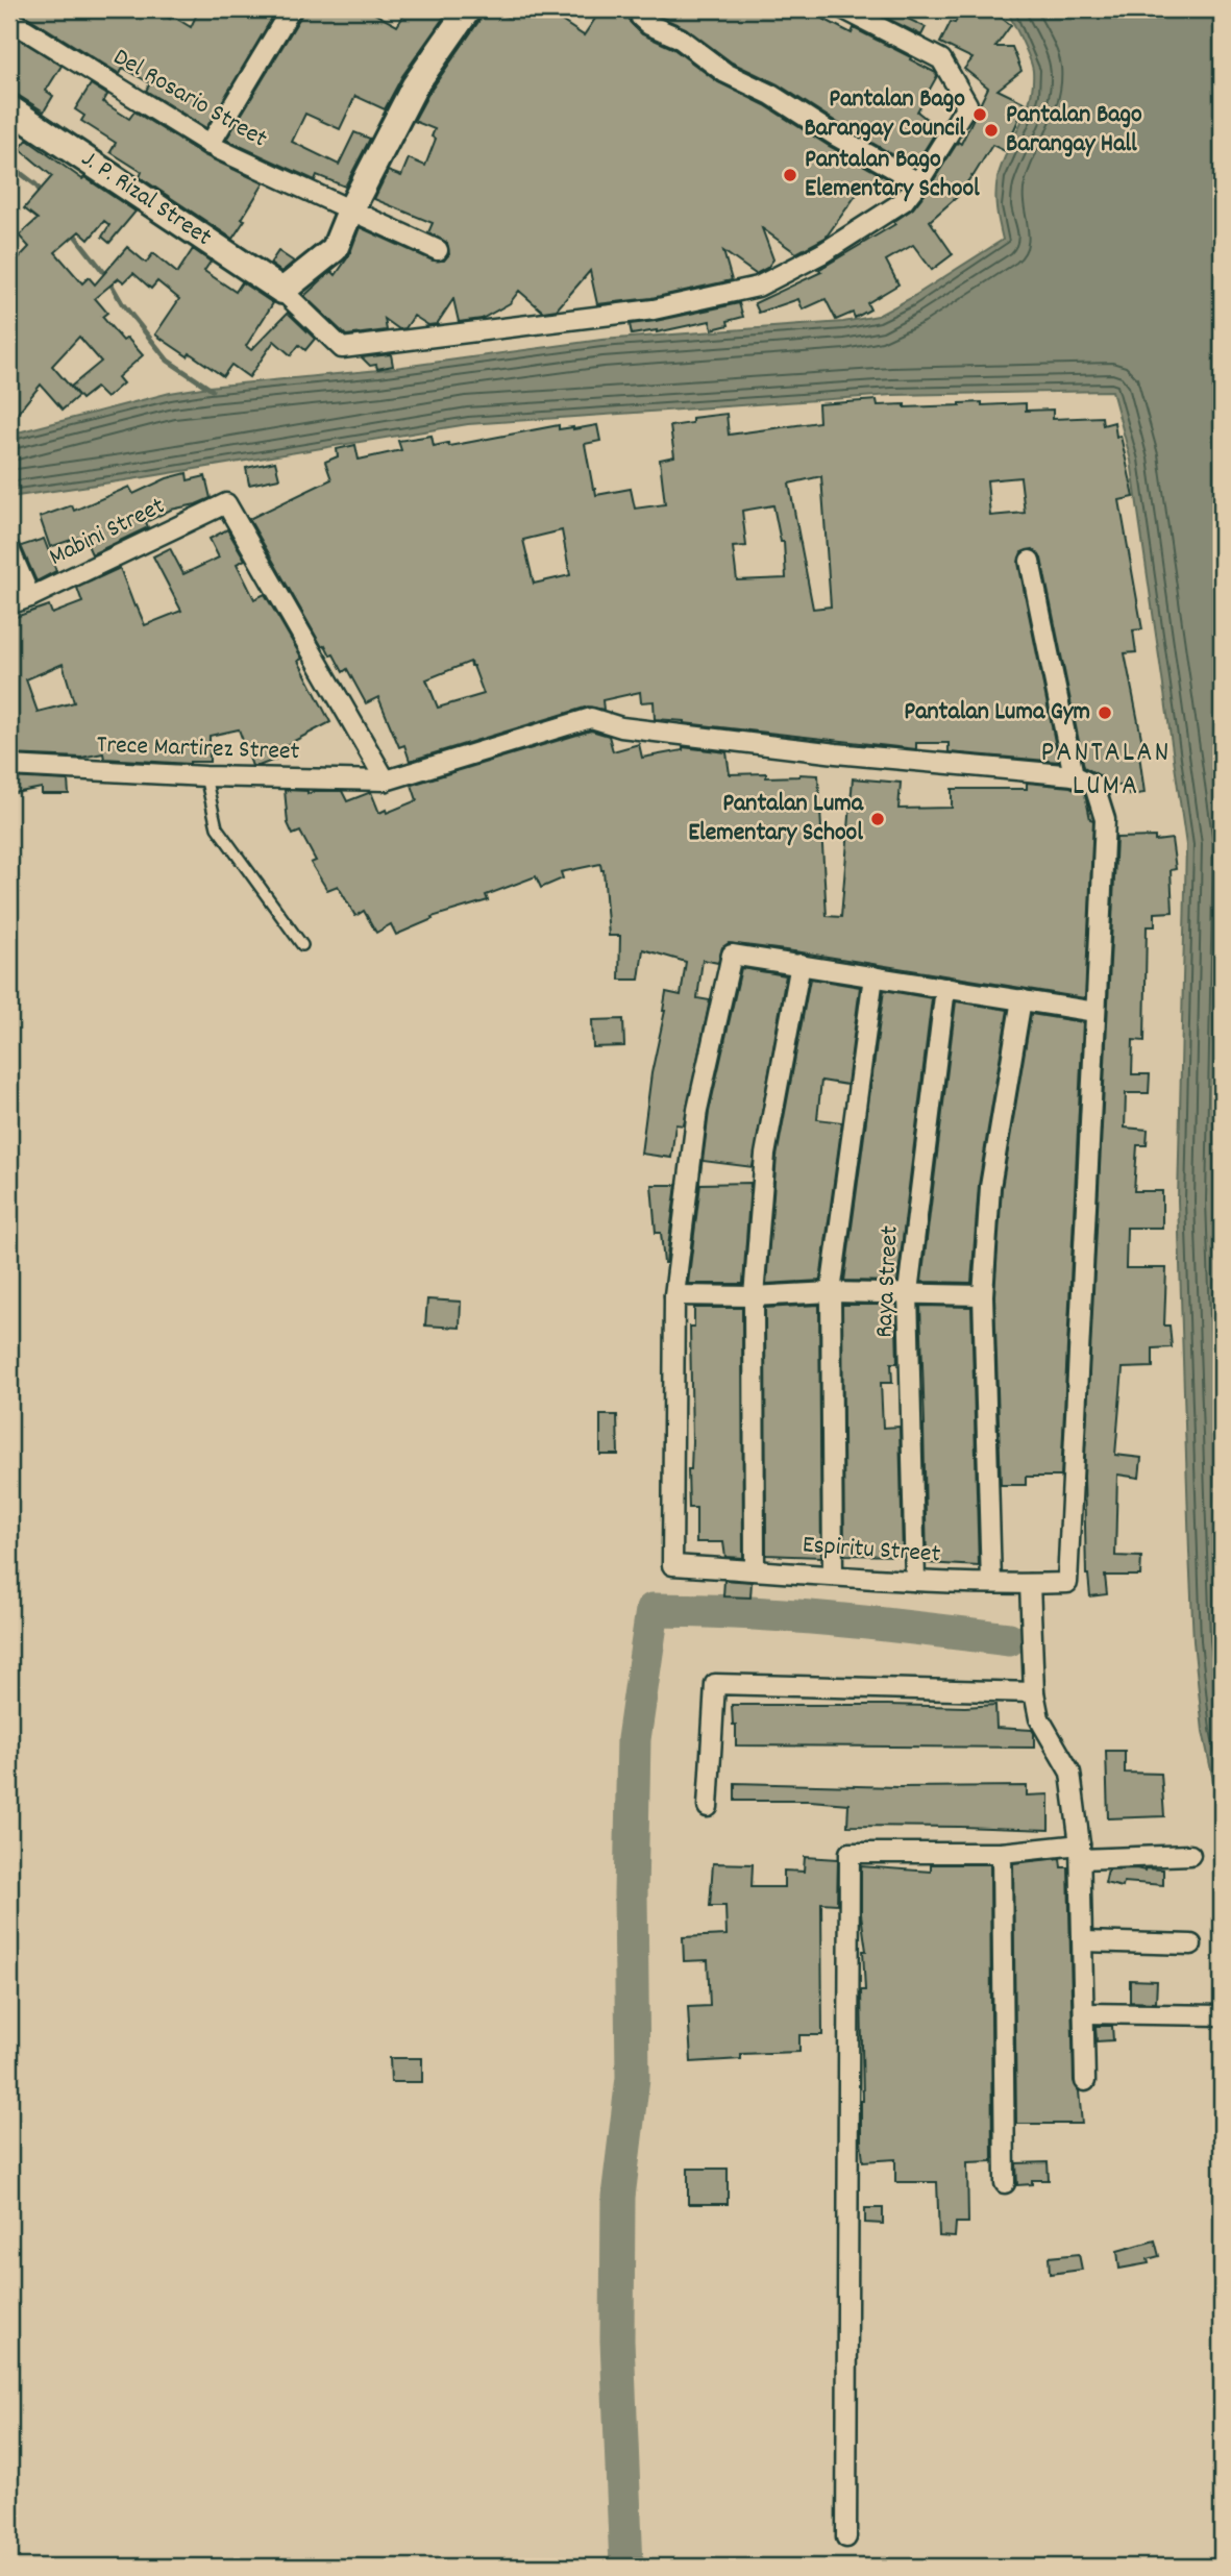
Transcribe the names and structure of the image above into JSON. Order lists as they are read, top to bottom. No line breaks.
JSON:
{"streets":{"street":["Del Rosario Street","J. P. Rizal Street","Mabini Street","Trece Martirez Street","Raya Street","Espiritu Street"]},"crossings":[["Mabini Street","Trece Martirez Street"],["Raya Street","Espiritu Street"]],"districts":["PANTALAN LUMA"],"places":["Pantalan Bago Barangay Council","Pantalan Bago Barangay Hall","Pantalan Bago Elementary School","Pantalan Luma Gym","Pantalan Luma Elementary School"]}
